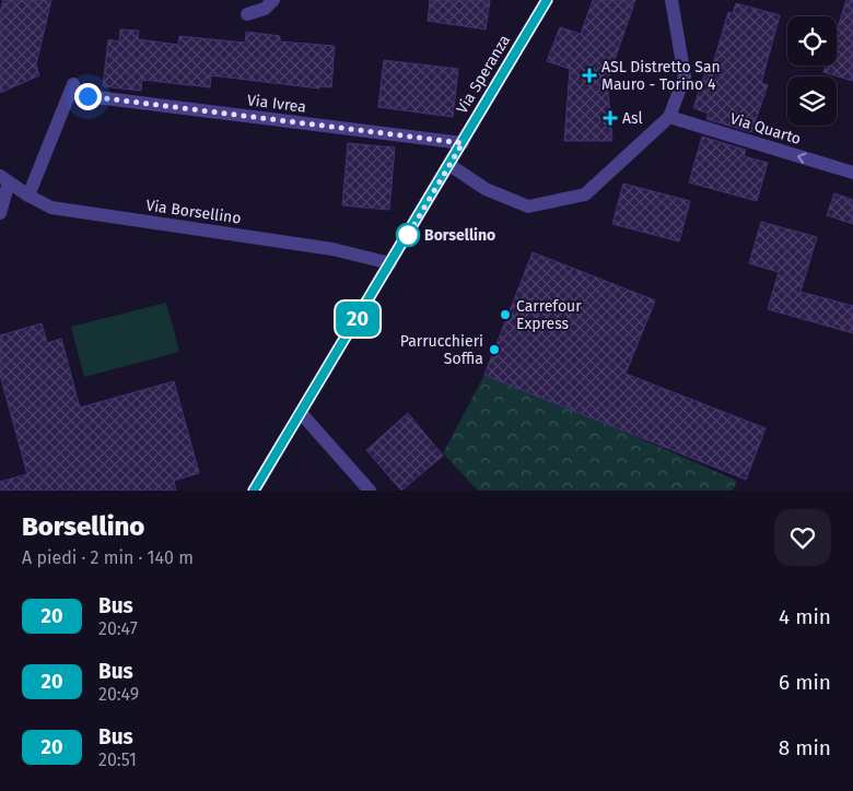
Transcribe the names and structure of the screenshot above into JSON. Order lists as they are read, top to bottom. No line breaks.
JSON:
{"streets":{"street":["Via Speranza","Via Ivrea","Via Quarto","Via Borsellino"]},"crossings":[["Via Speranza","Via Ivrea"],["Via Speranza","Via Borsellino"]],"one_way":["Via Quarto"],"places":{"health":["ASL Distretto San Mauro - Torino 4","Asl"],"other":["Borsellino","Carrefour Express","Parrucchieri Soffia"]},"lines":["bus line 20"],"page":{"on_map":"20","heading":["Borsellino","A piedi · 2 min · 140 m"],"list":[{"mark":"20","name":"Bus","note":"20:47","value":"4 min"},{"mark":"20","name":"Bus","note":"20:49","value":"6 min"},{"mark":"20","name":"Bus","note":"20:51","value":"8 min"}]}}
